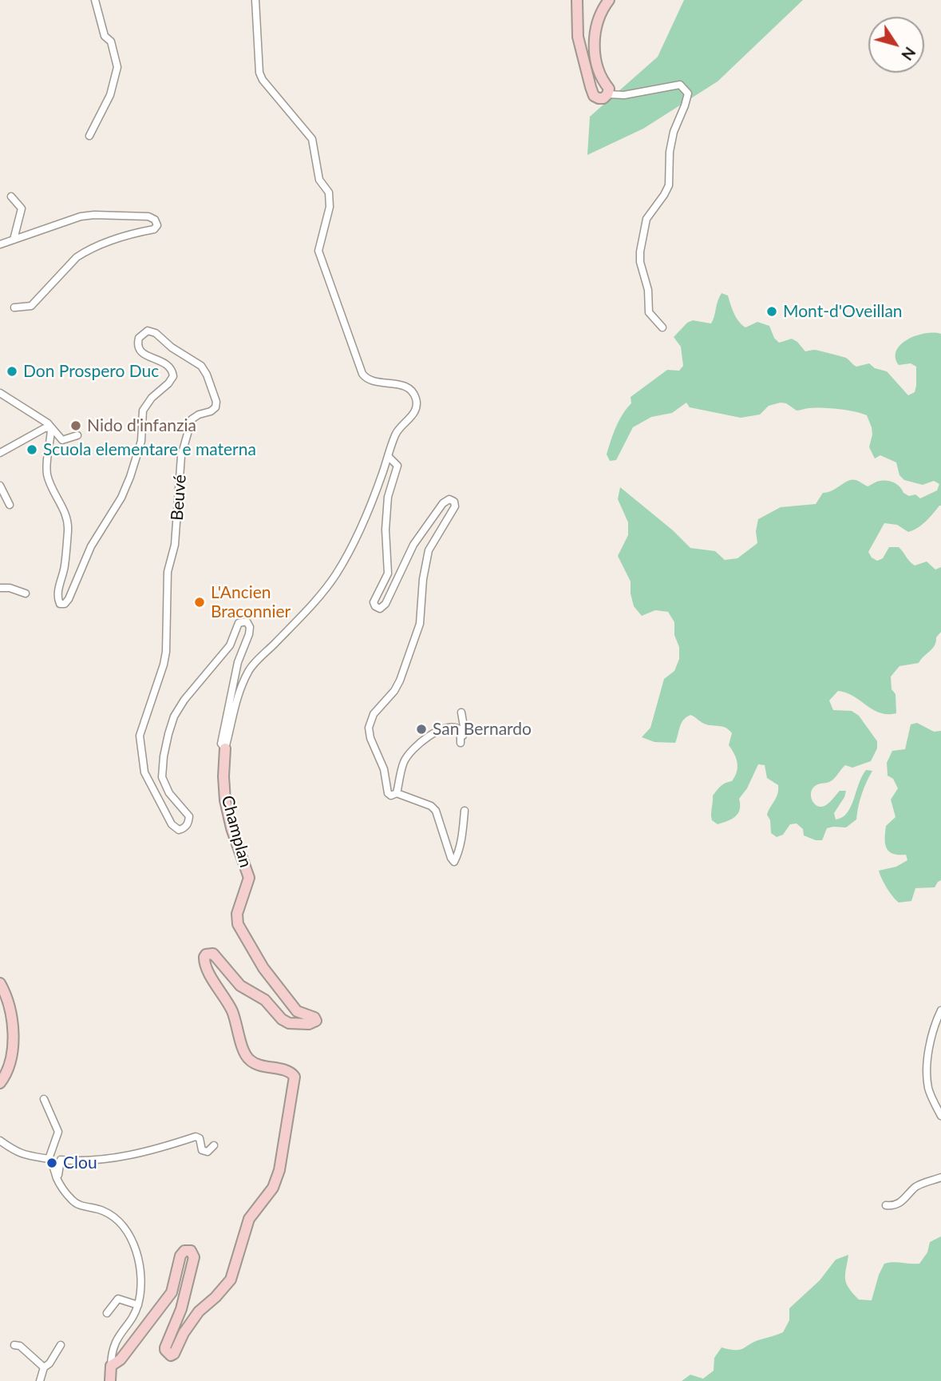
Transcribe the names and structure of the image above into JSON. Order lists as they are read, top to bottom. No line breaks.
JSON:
{"streets":{"street":["Beuvé","Champlan"]},"crossings":[["Beuvé","Champlan"]],"places":["Mont-d'Oveillan","Don Prospero Duc","Nido d'infanzia","Scuola elementare e materna","L'Ancien Braconnier","San Bernardo","Clou"],"north":"bottom right"}
